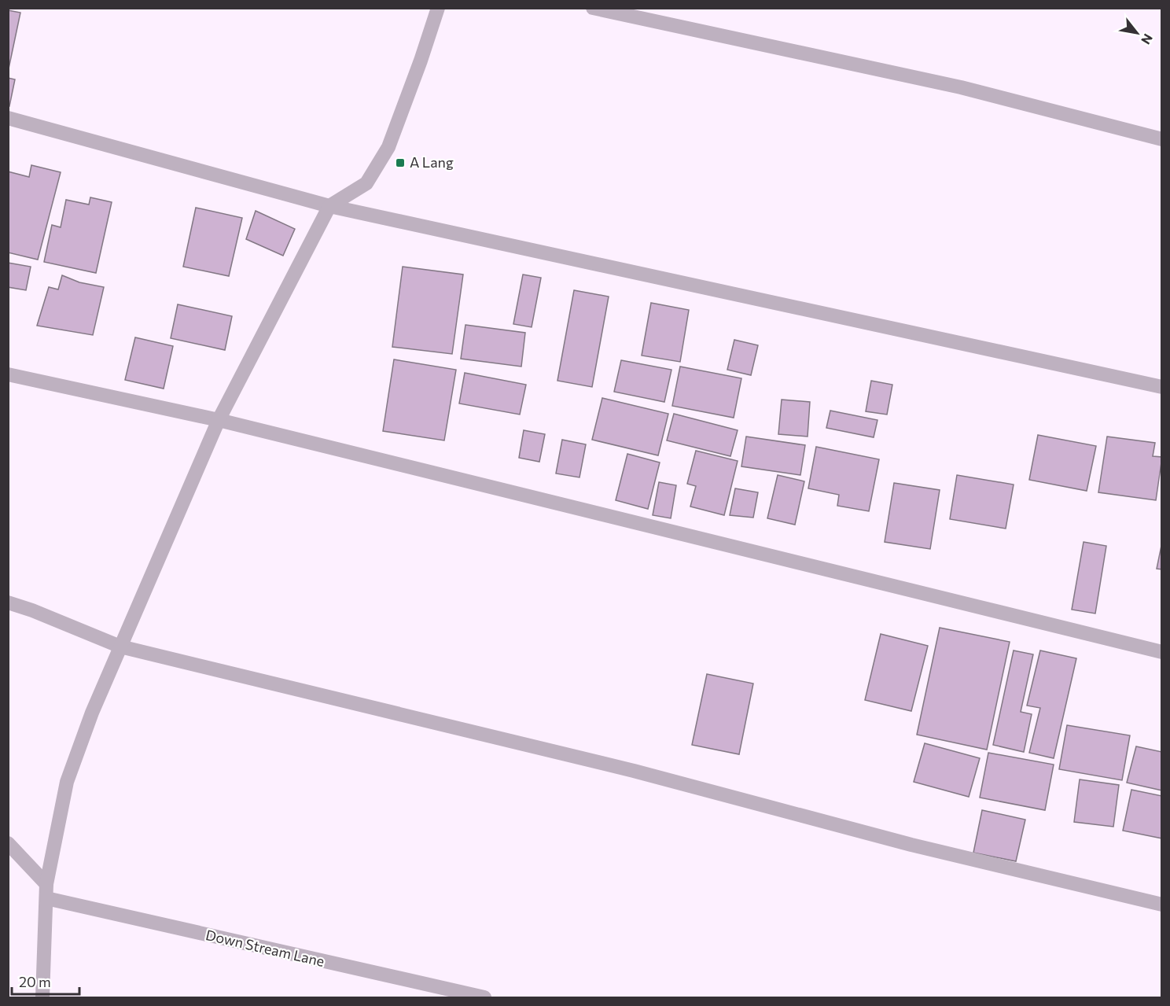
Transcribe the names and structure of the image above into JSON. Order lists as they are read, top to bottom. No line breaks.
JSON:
{"streets":{"street":["Down Stream Lane"]},"places":{"transit":["A Lang"]},"scale_bar":"20 m","north":"bottom right"}
